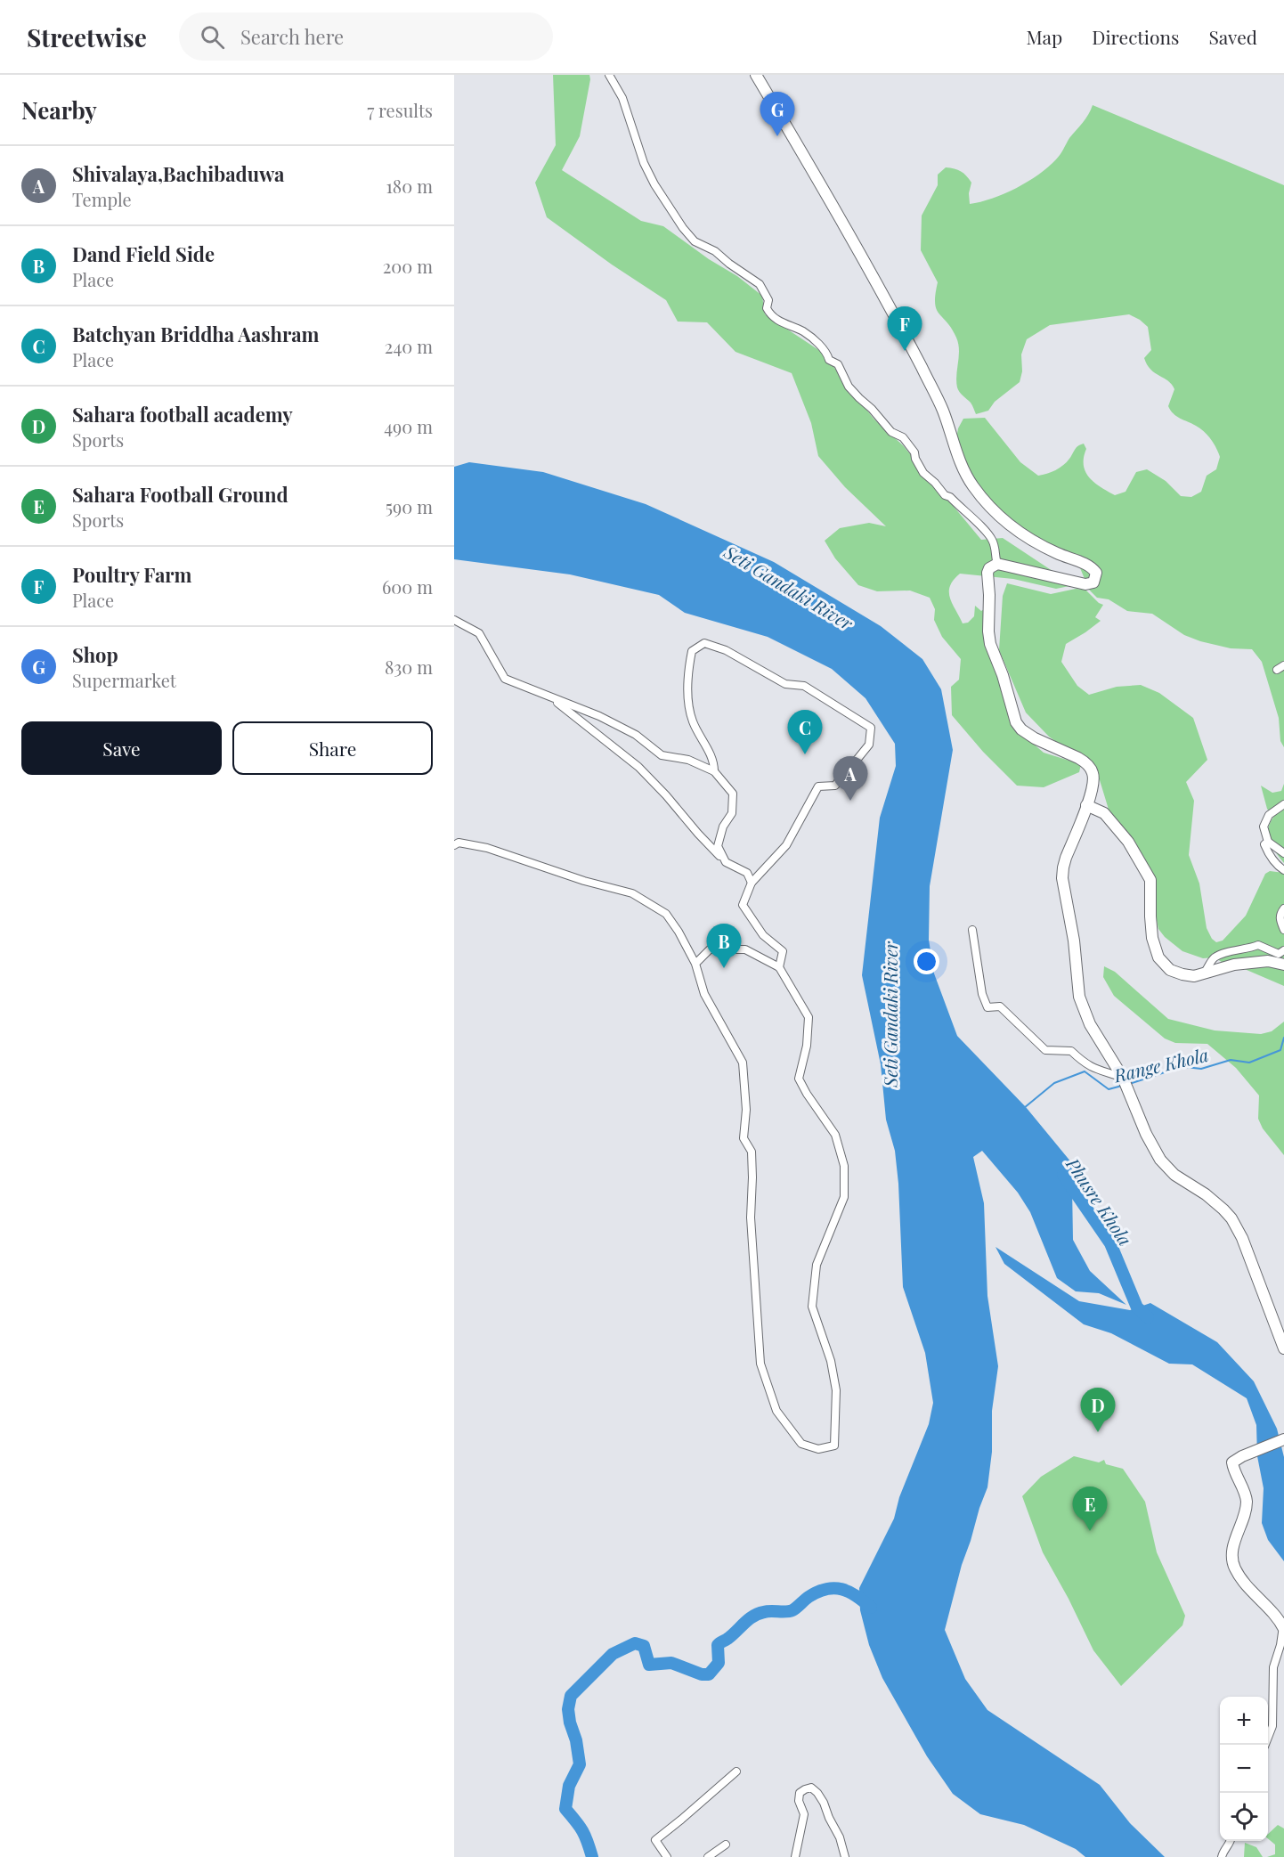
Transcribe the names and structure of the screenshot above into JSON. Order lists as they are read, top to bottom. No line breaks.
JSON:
{"water":["Seti Gandaki River","Range Khola","Phusre Khola"],"page":{"header":"Streetwise","search":"Search here","nav":["Map","Directions","Saved"],"heading":["Nearby","7 results"],"pins":["G","F","C","A","B","D","E"],"list":[{"mark":"A","name":"Shivalaya,Bachibaduwa","note":"Temple","value":"180 m"},{"mark":"B","name":"Dand Field Side","note":"Place","value":"200 m"},{"mark":"C","name":"Batchyan Briddha Aashram","note":"Place","value":"240 m"},{"mark":"D","name":"Sahara football academy","note":"Sports","value":"490 m"},{"mark":"E","name":"Sahara Football Ground","note":"Sports","value":"590 m"},{"mark":"F","name":"Poultry Farm","note":"Place","value":"600 m"},{"mark":"G","name":"Shop","note":"Supermarket","value":"830 m"}],"buttons":["Save","Share"],"map_buttons":["+","−"]}}
